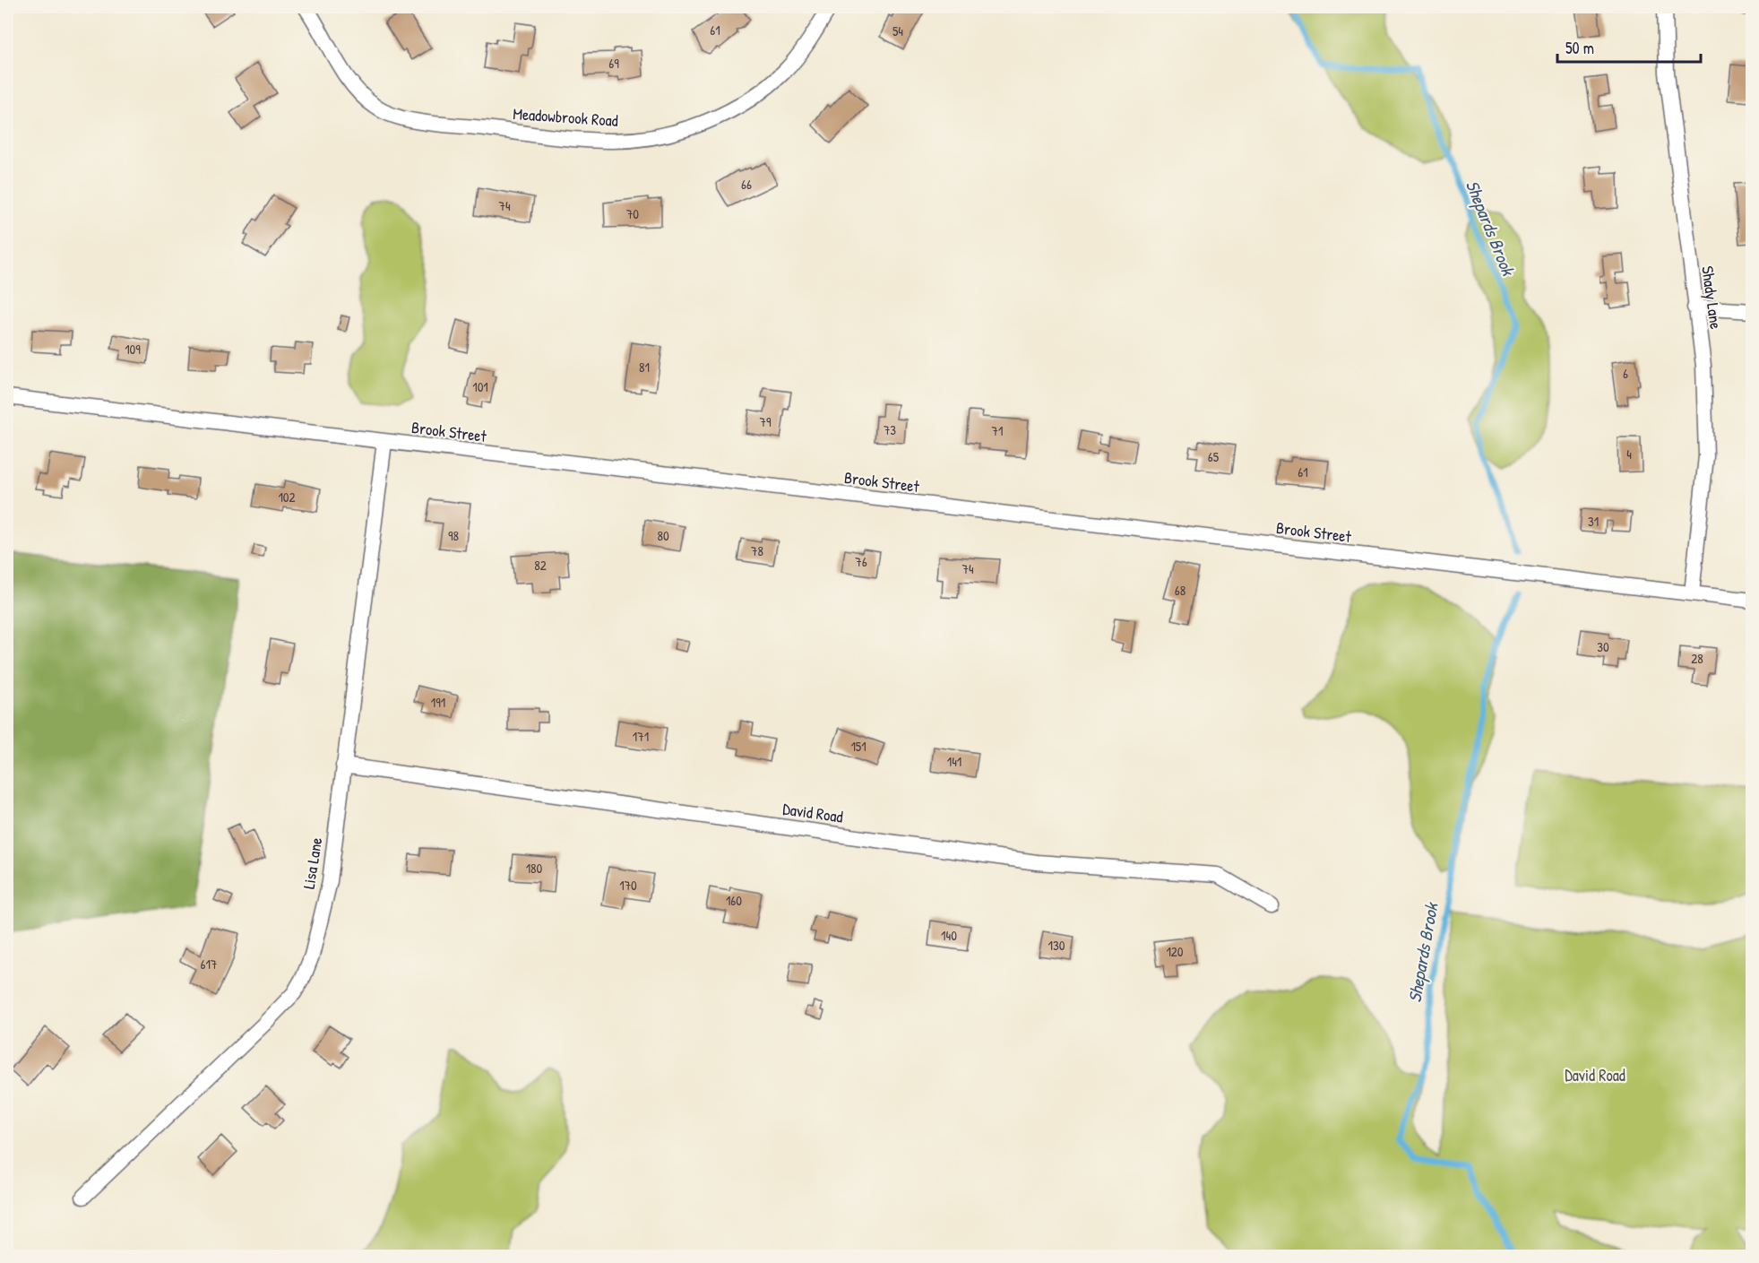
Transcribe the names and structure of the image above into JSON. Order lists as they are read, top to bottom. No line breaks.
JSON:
{"streets":{"street":["Meadowbrook Road","Shady Lane","Brook Street","David Road","Lisa Lane"]},"crossings":[["Shady Lane","Brook Street"],["Brook Street","Lisa Lane"],["David Road","Lisa Lane"]],"water":["Shepards Brook"],"parks":["David Road"],"house_numbers":["61","54","69","66","74","70","109","81","6","101","79","73","71","4","65","61","102","31","98","80","78","76","82","74","68","30","28","191","171","151","141","180","170","160","140","130","120","617"],"scale_bar":"50 m"}
